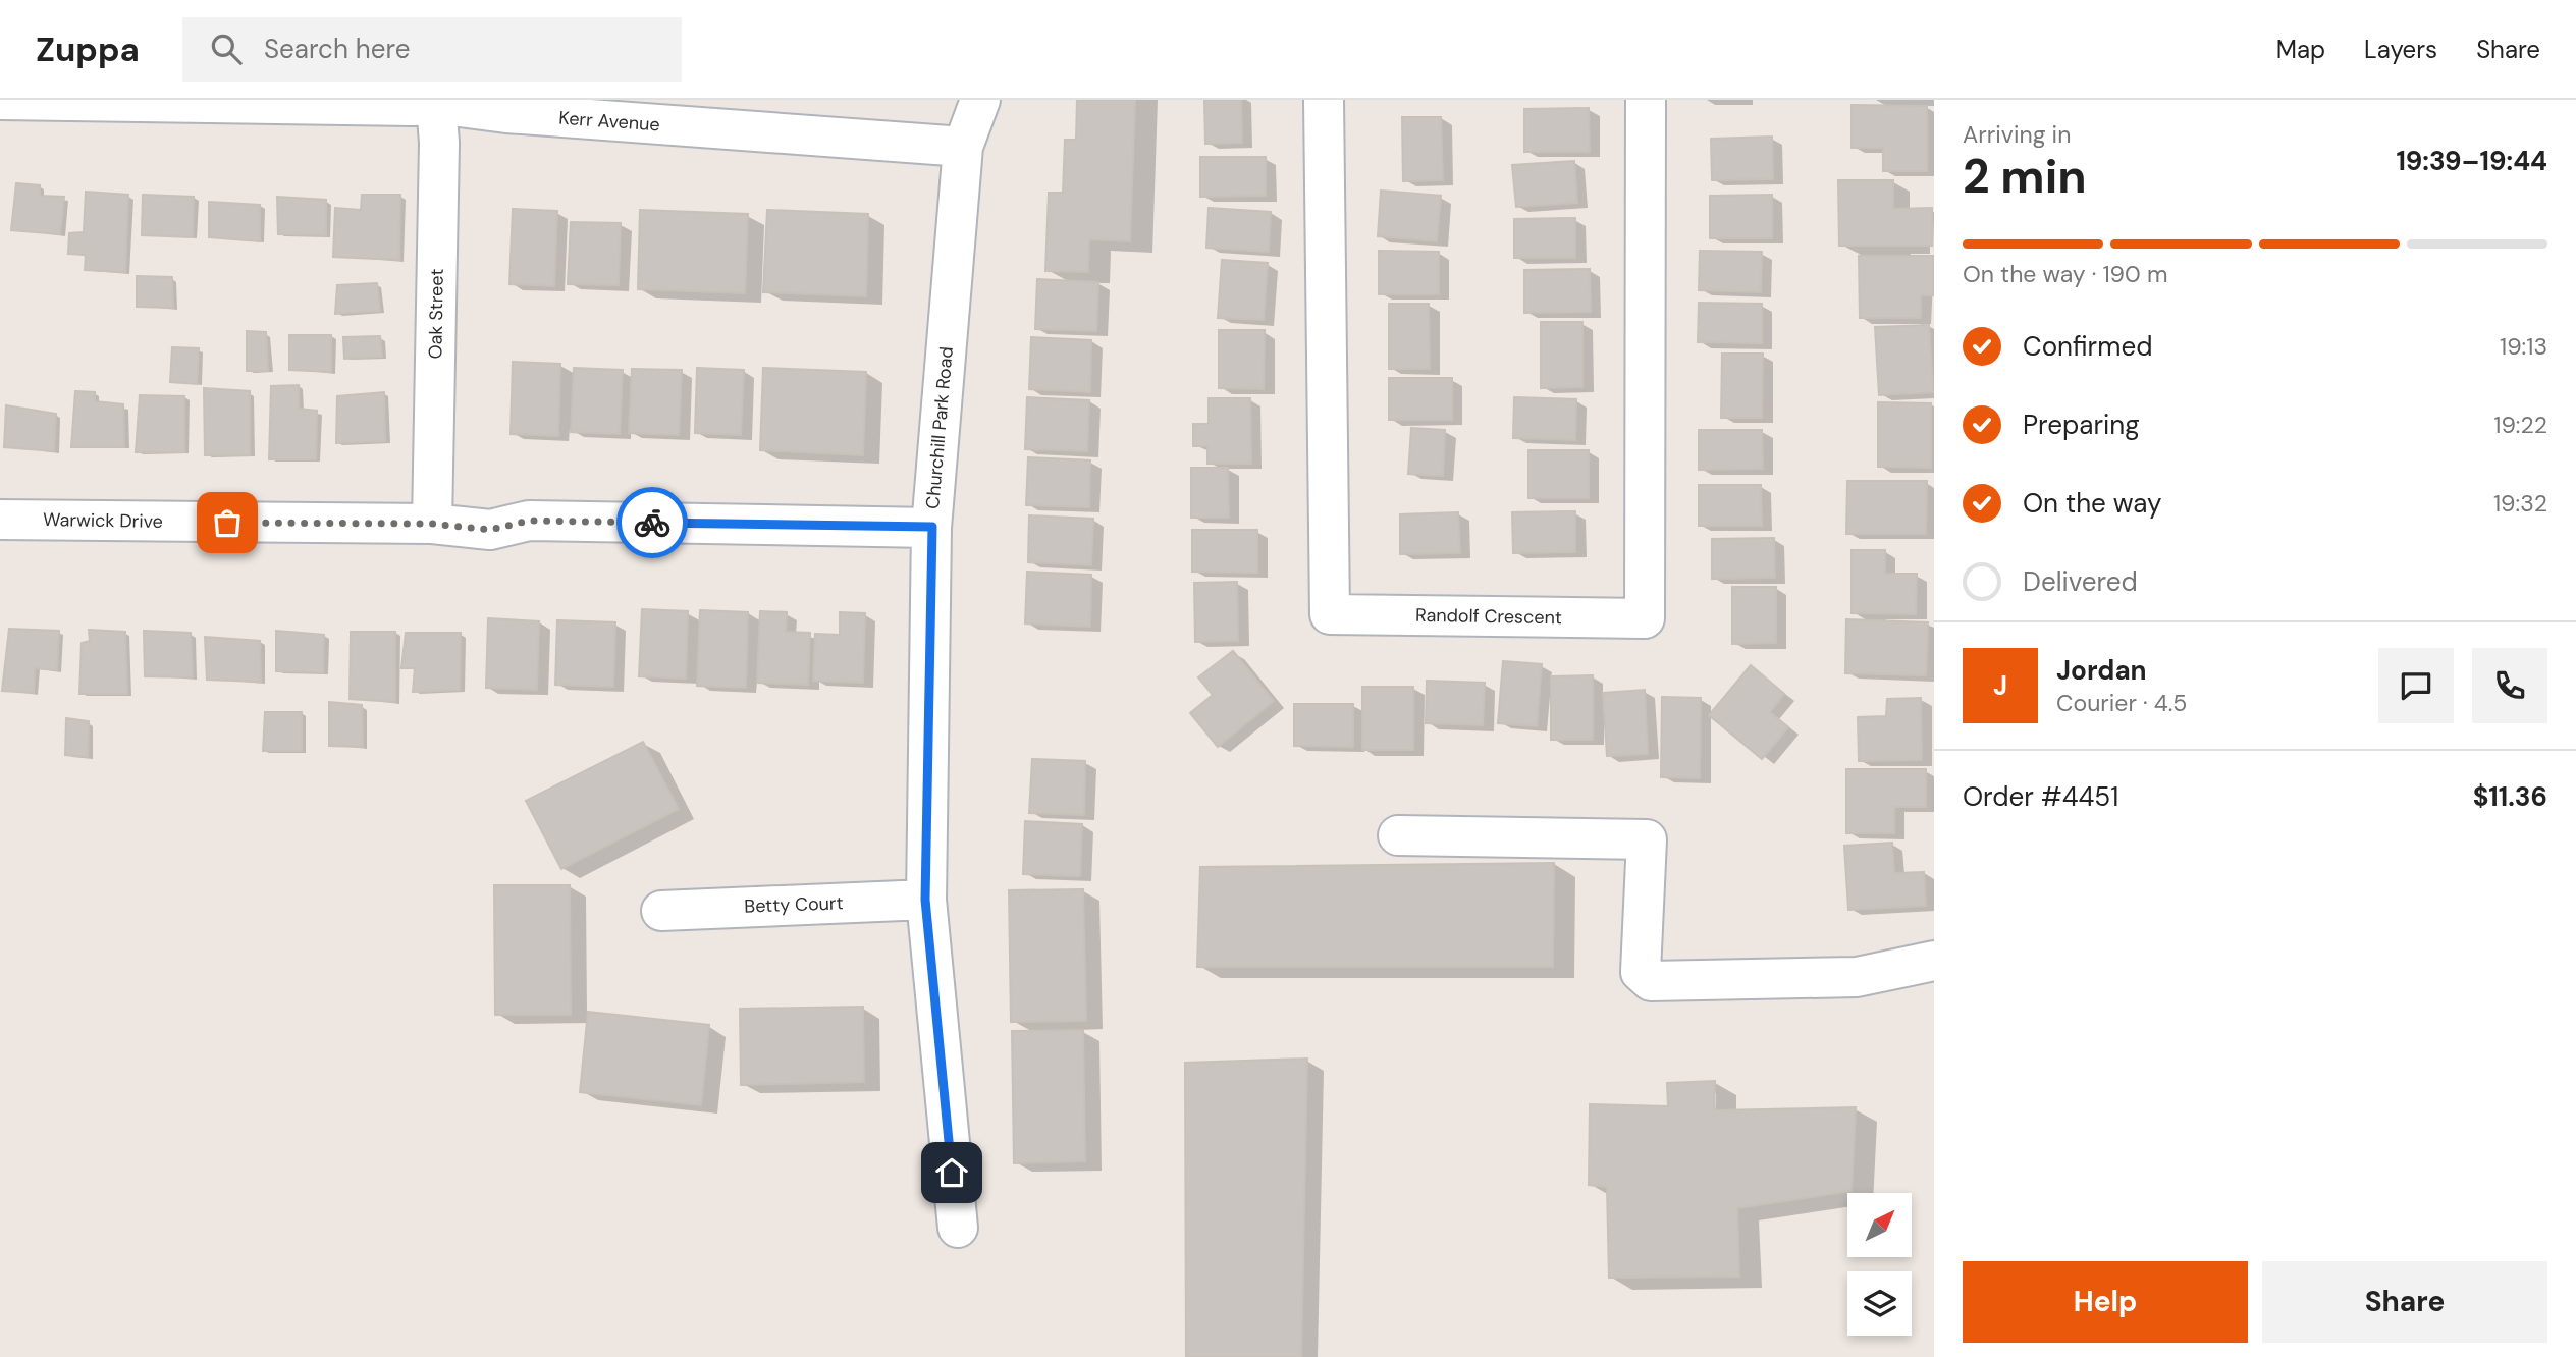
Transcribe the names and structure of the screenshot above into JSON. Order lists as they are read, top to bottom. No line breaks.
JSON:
{"streets":{"street":["Kerr Avenue","Oak Street","Churchill Park Road","Warwick Drive","Randolf Crescent","Betty Court"]},"crossings":[["Kerr Avenue","Oak Street"],["Kerr Avenue","Churchill Park Road"],["Oak Street","Warwick Drive"],["Churchill Park Road","Warwick Drive"],["Churchill Park Road","Betty Court"]],"north":"top right","page":{"header":"Zuppa","search":"Search here","nav":["Map","Layers","Share"],"heading":["2 min","Arriving in","19:39–19:44"],"panel":["Jordan","Courier · 4.5","Order #4451","$11.36"],"bar":"On the way · 190 m","list":[["Confirmed","19:13"],["Preparing","19:22"],["On the way","19:32"],"Delivered"],"round":"J","buttons":["Help","Share"]}}
